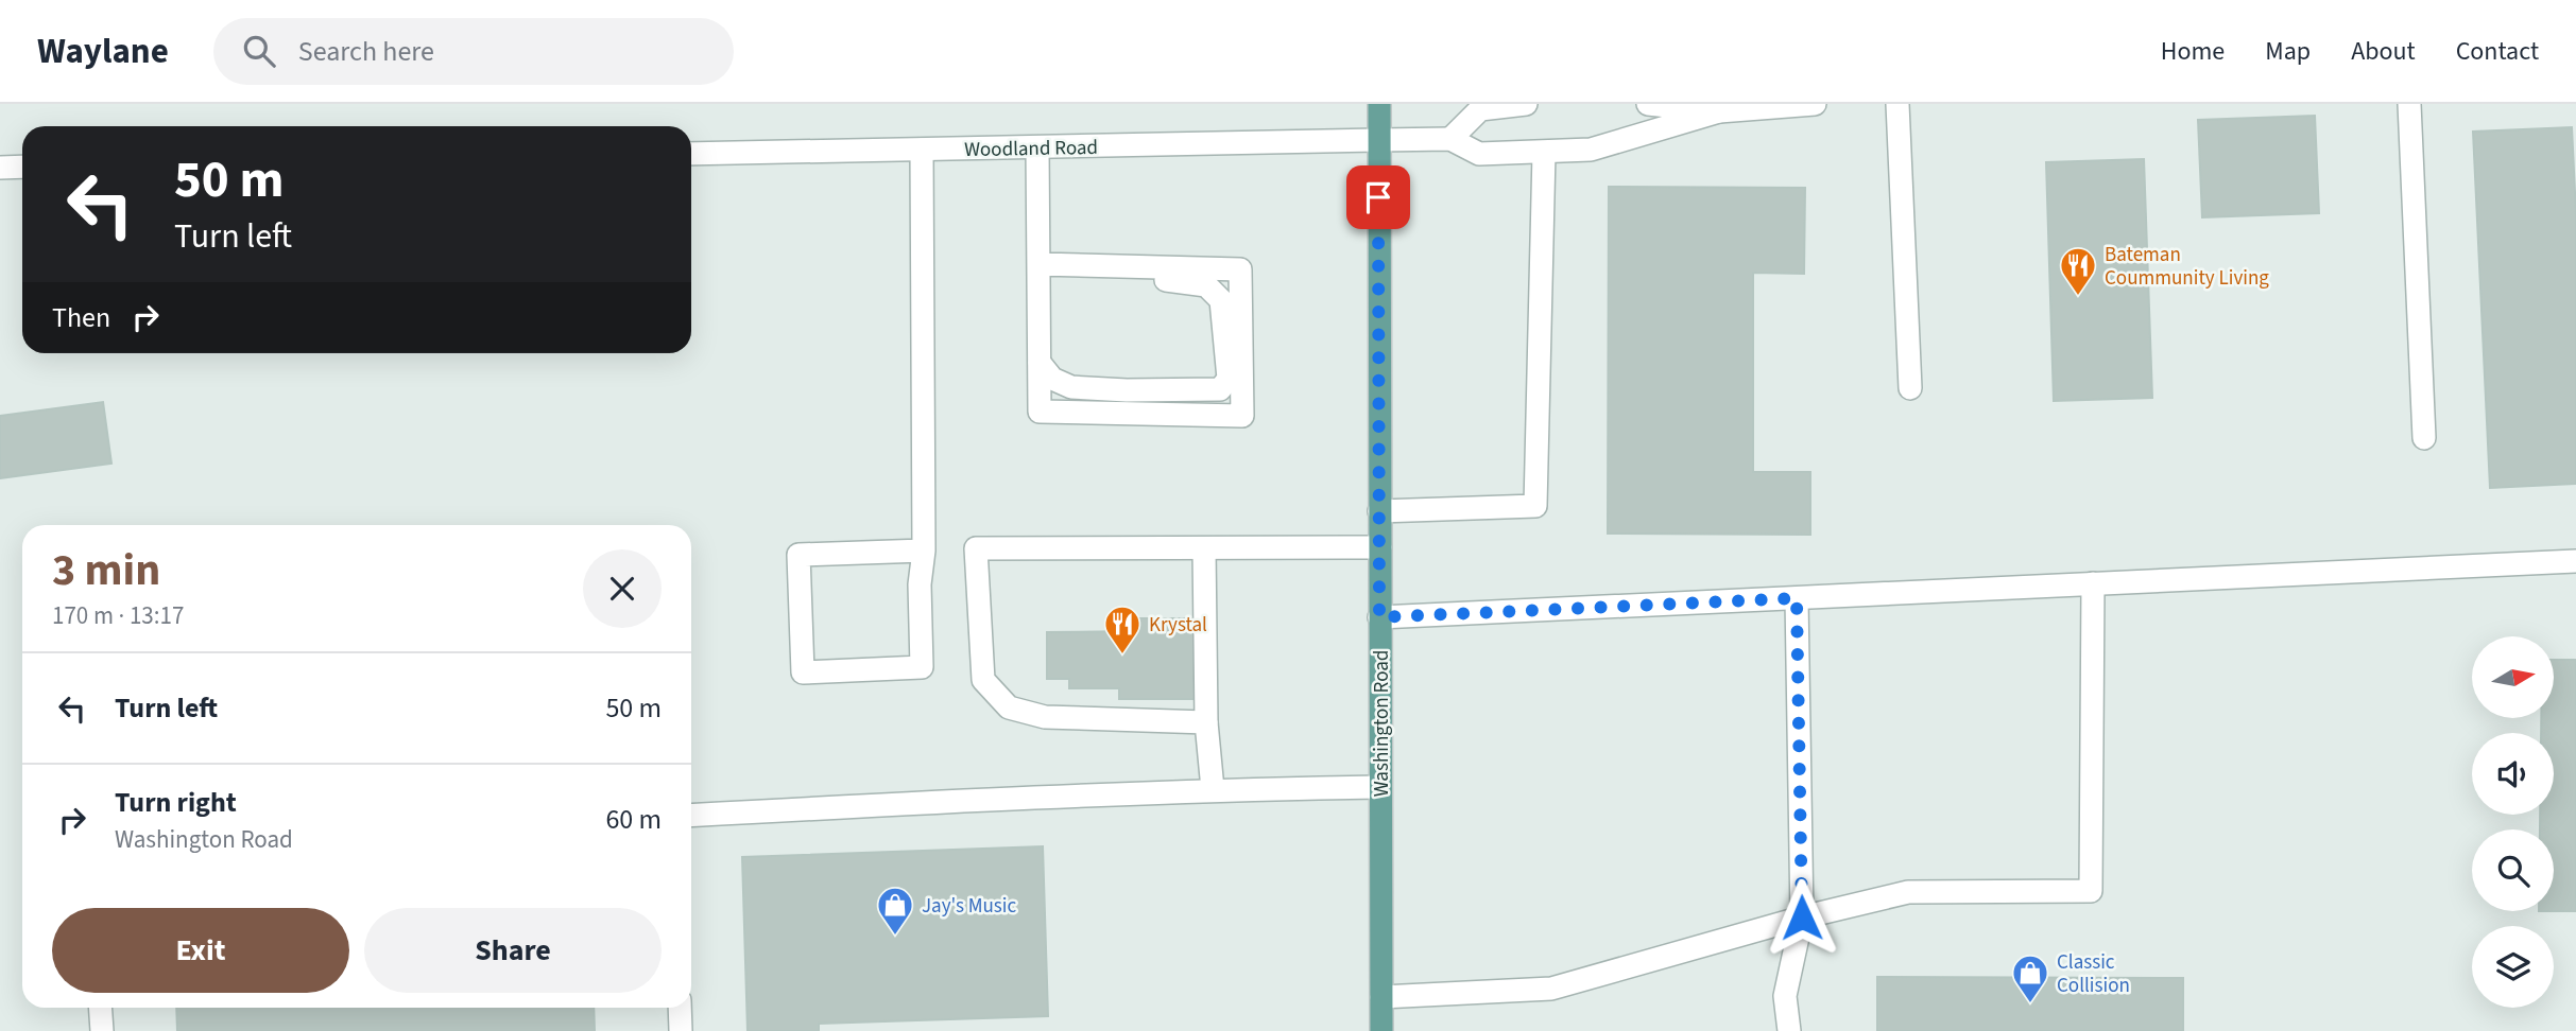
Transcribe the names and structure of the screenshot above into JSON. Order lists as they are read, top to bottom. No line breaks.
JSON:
{"streets":{"main road":["Washington Road"],"street":["Woodland Road"]},"crossings":[["Woodland Road","Washington Road"]],"places":{"restaurant":["Bateman Coummunity Living","Krystal"],"shop":["Jay's Music","Classic Collision"]},"north":"right","page":{"header":"Waylane","search":"Search here","nav":["Home","Map","About","Contact"],"turn":["50 m","Turn left"],"then":"Then","heading":["3 min","170 m · 13:17"],"list":[{"name":"Turn left","value":"50 m"},{"name":"Turn right","note":"Washington Road","value":"60 m"}],"buttons":["Exit","Share"]}}
